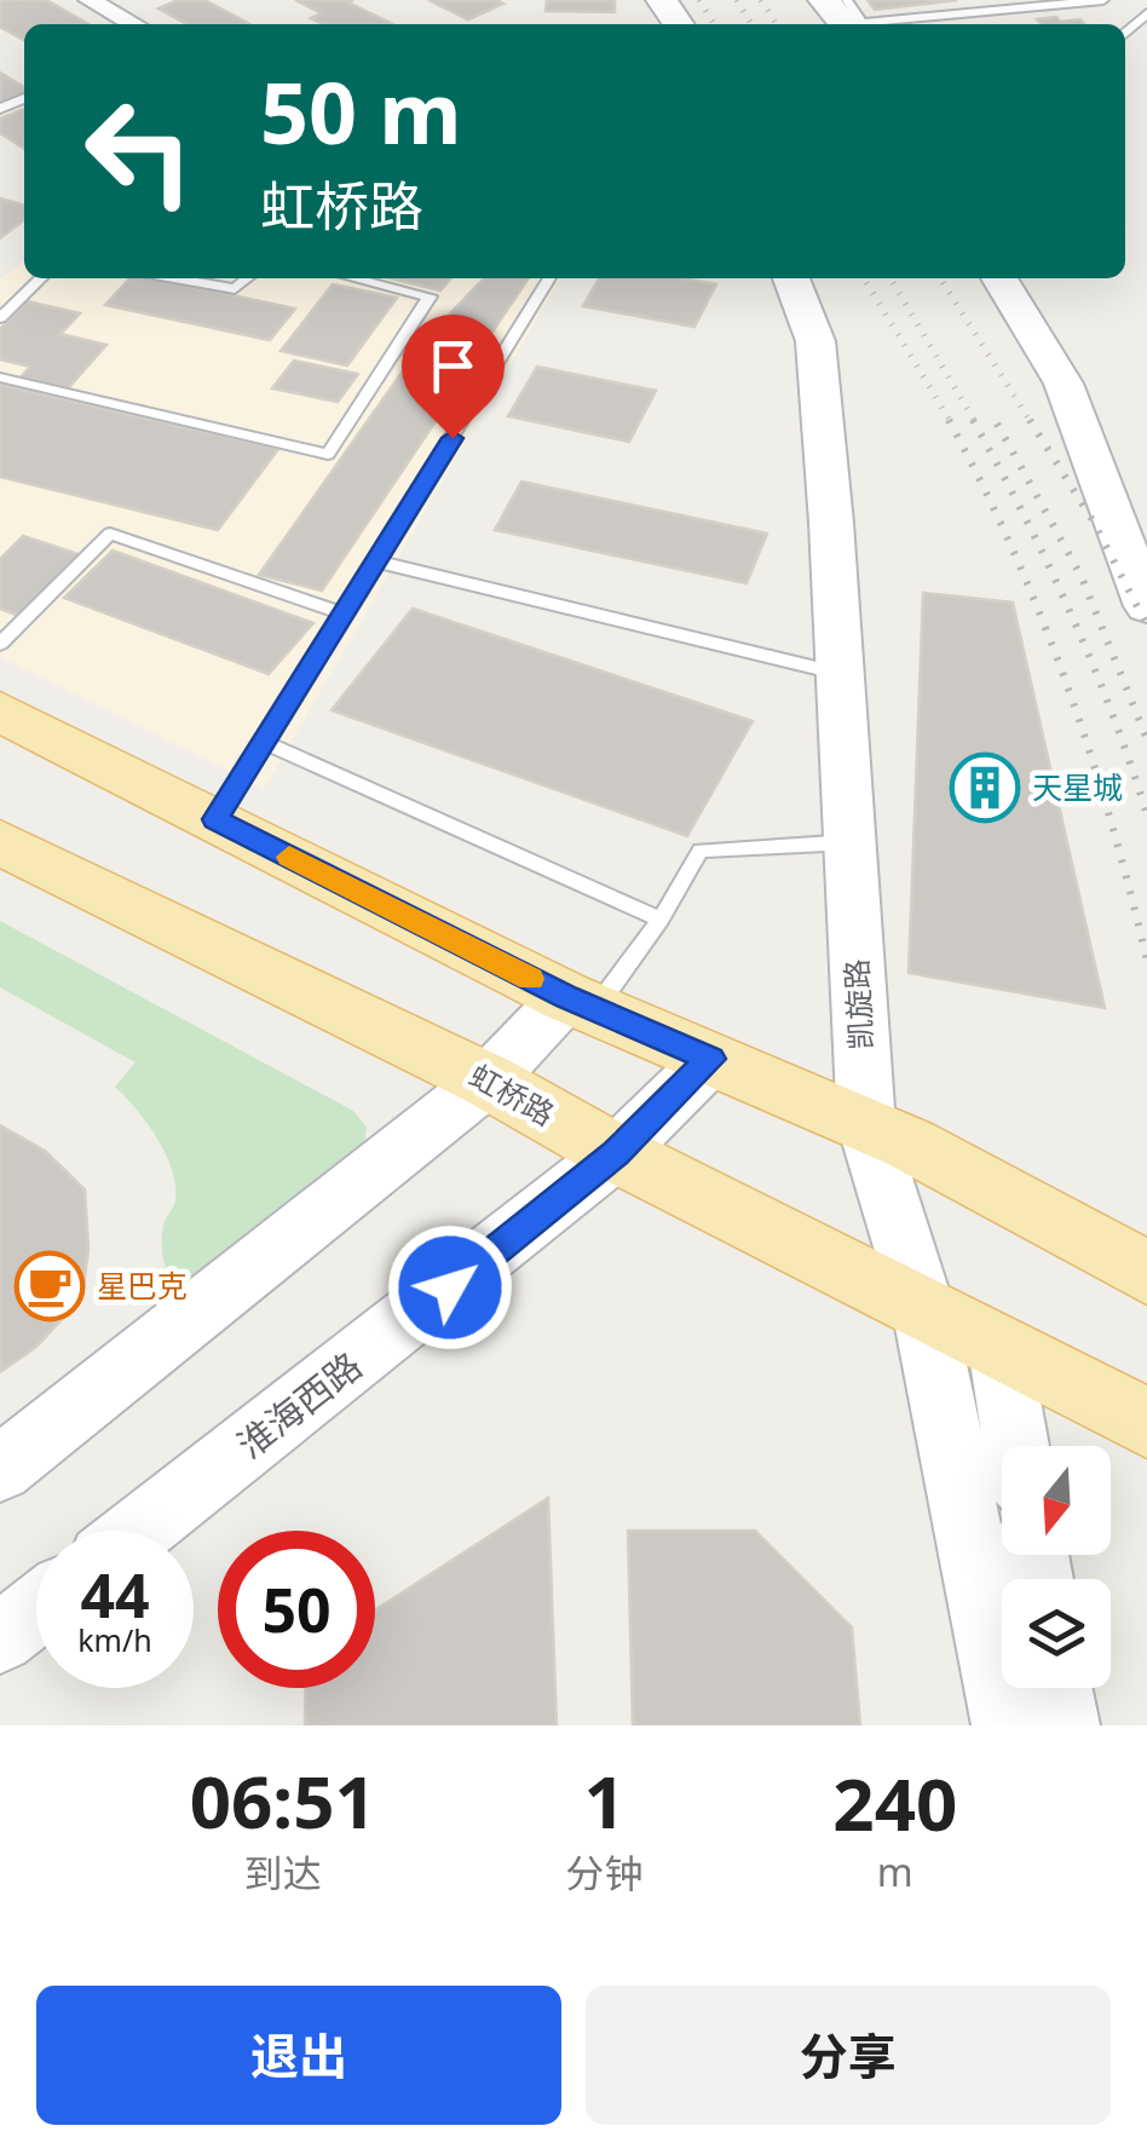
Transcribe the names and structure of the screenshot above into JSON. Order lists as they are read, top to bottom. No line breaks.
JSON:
{"streets":{"main road":["虹桥路"],"street":["凯旋路","淮海西路"]},"crossings":[["凯旋路","虹桥路"],["虹桥路","淮海西路"]],"places":{"building":["天星城"],"cafe":["星巴克"]},"north":"bottom","page":{"turn":["50 m","虹桥路"],"speed":"44 km/h","limit":"50","eta":["06:51","到达","1","分钟","240","m"],"buttons":["退出","分享"]}}
